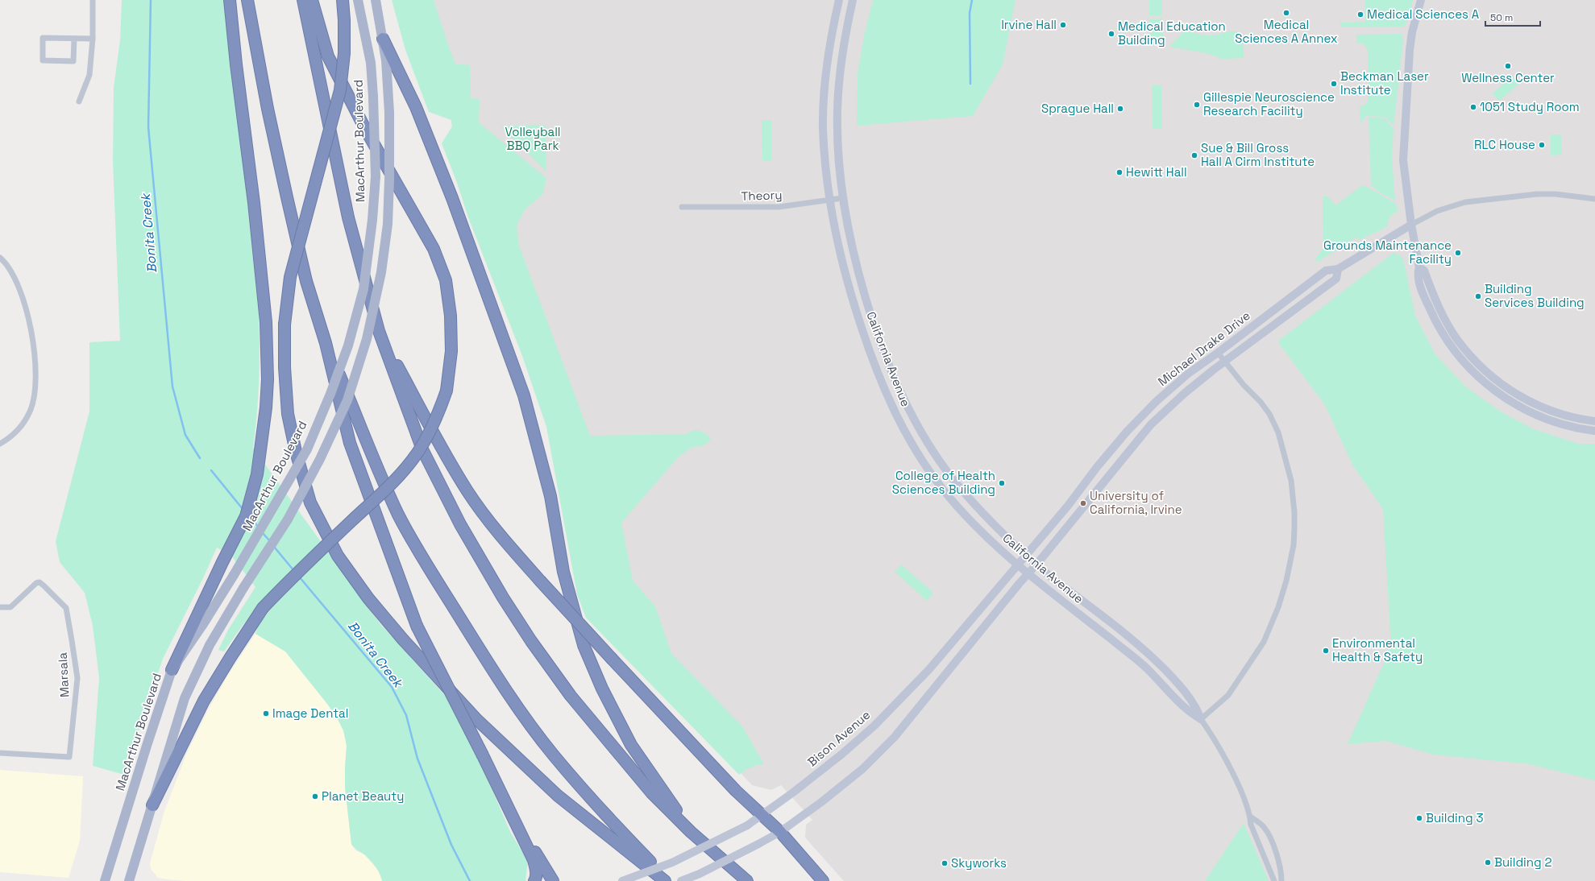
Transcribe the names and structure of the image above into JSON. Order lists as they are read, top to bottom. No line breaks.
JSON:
{"streets":{"main road":["MacArthur Boulevard","Michael Drake Drive","California Avenue","Bison Avenue"],"street":["Theory","Marsala"]},"crossings":[["Theory","California Avenue"],["Michael Drake Drive","California Avenue"],["Michael Drake Drive","Bison Avenue"],["California Avenue","Bison Avenue"]],"water":["Bonita Creek"],"parks":["Volleyball BBQ Park"],"places":["Medical Sciences A Annex","Medical Sciences A","Irvine Hall","Medical Education Building","Wellness Center","Beckman Laser Institute","Gillespie Neuroscience Research Facility","1051 Study Room","Sprague Hall","RLC House","Sue & Bill Gross Hall A Cirm Institute","Hewitt Hall","Grounds Maintenance Facility","Building Services Building","College of Health Sciences Building","University of California, Irvine","Environmental Health & Safety","Image Dental","Planet Beauty","Building 3","Building 2","Skyworks"],"scale_bar":"50 m"}
